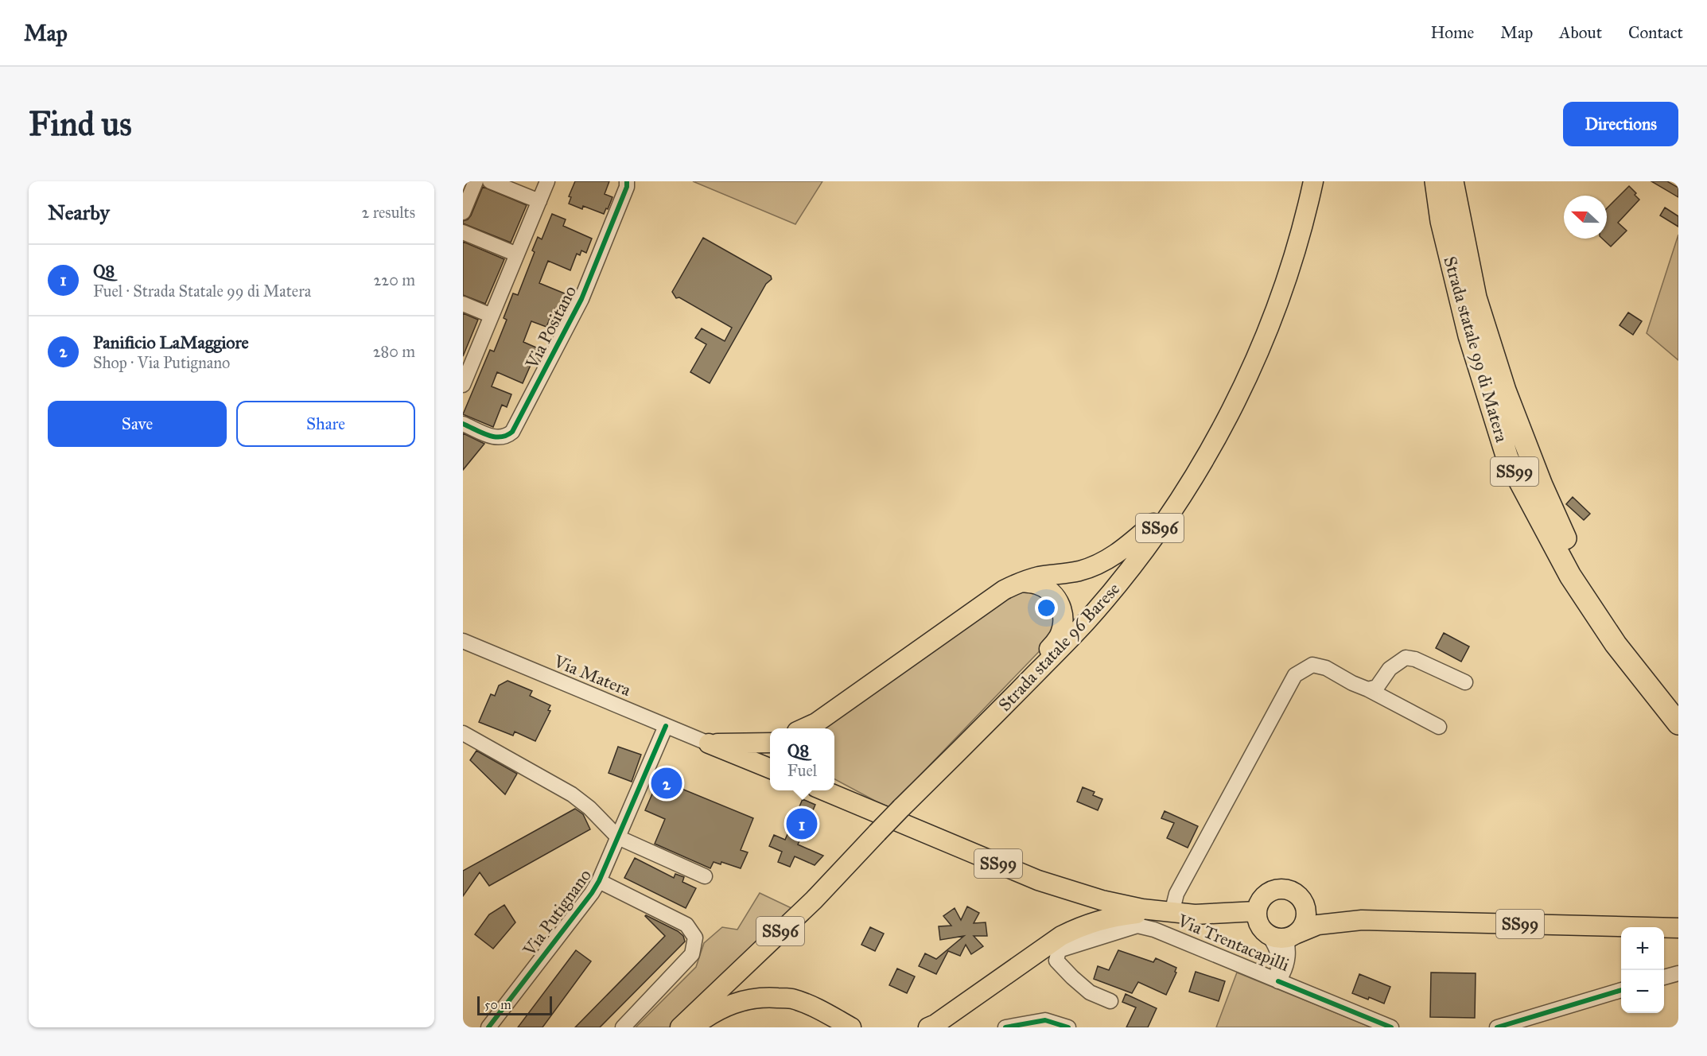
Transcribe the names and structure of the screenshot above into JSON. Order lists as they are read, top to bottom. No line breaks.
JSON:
{"streets":{"highway":["Strada statale 99 di Matera","SS99"],"main road":["SS96","Strada statale 96 Barese"],"street":["Via Positano","Via Matera","Via Putignano","Via Trentacapilli"]},"crossings":[["Via Matera","Via Putignano"]],"scale_bar":"50 m","north":"left","page":{"header":"Map","nav":["Home","Map","About","Contact"],"buttons":["Directions",["Save","Share"]],"title":"Find us","heading":["Nearby","2 results"],"list":[{"mark":"1","name":"Q8","note":"Fuel · Strada Statale 99 di Matera","value":"220 m"},{"mark":"2","name":"Panificio LaMaggiore","note":"Shop · Via Putignano","value":"280 m"}],"popup":["Q8","Fuel"],"pins":["2","1"],"map_buttons":["+","−"],"scale":"50 m"}}
